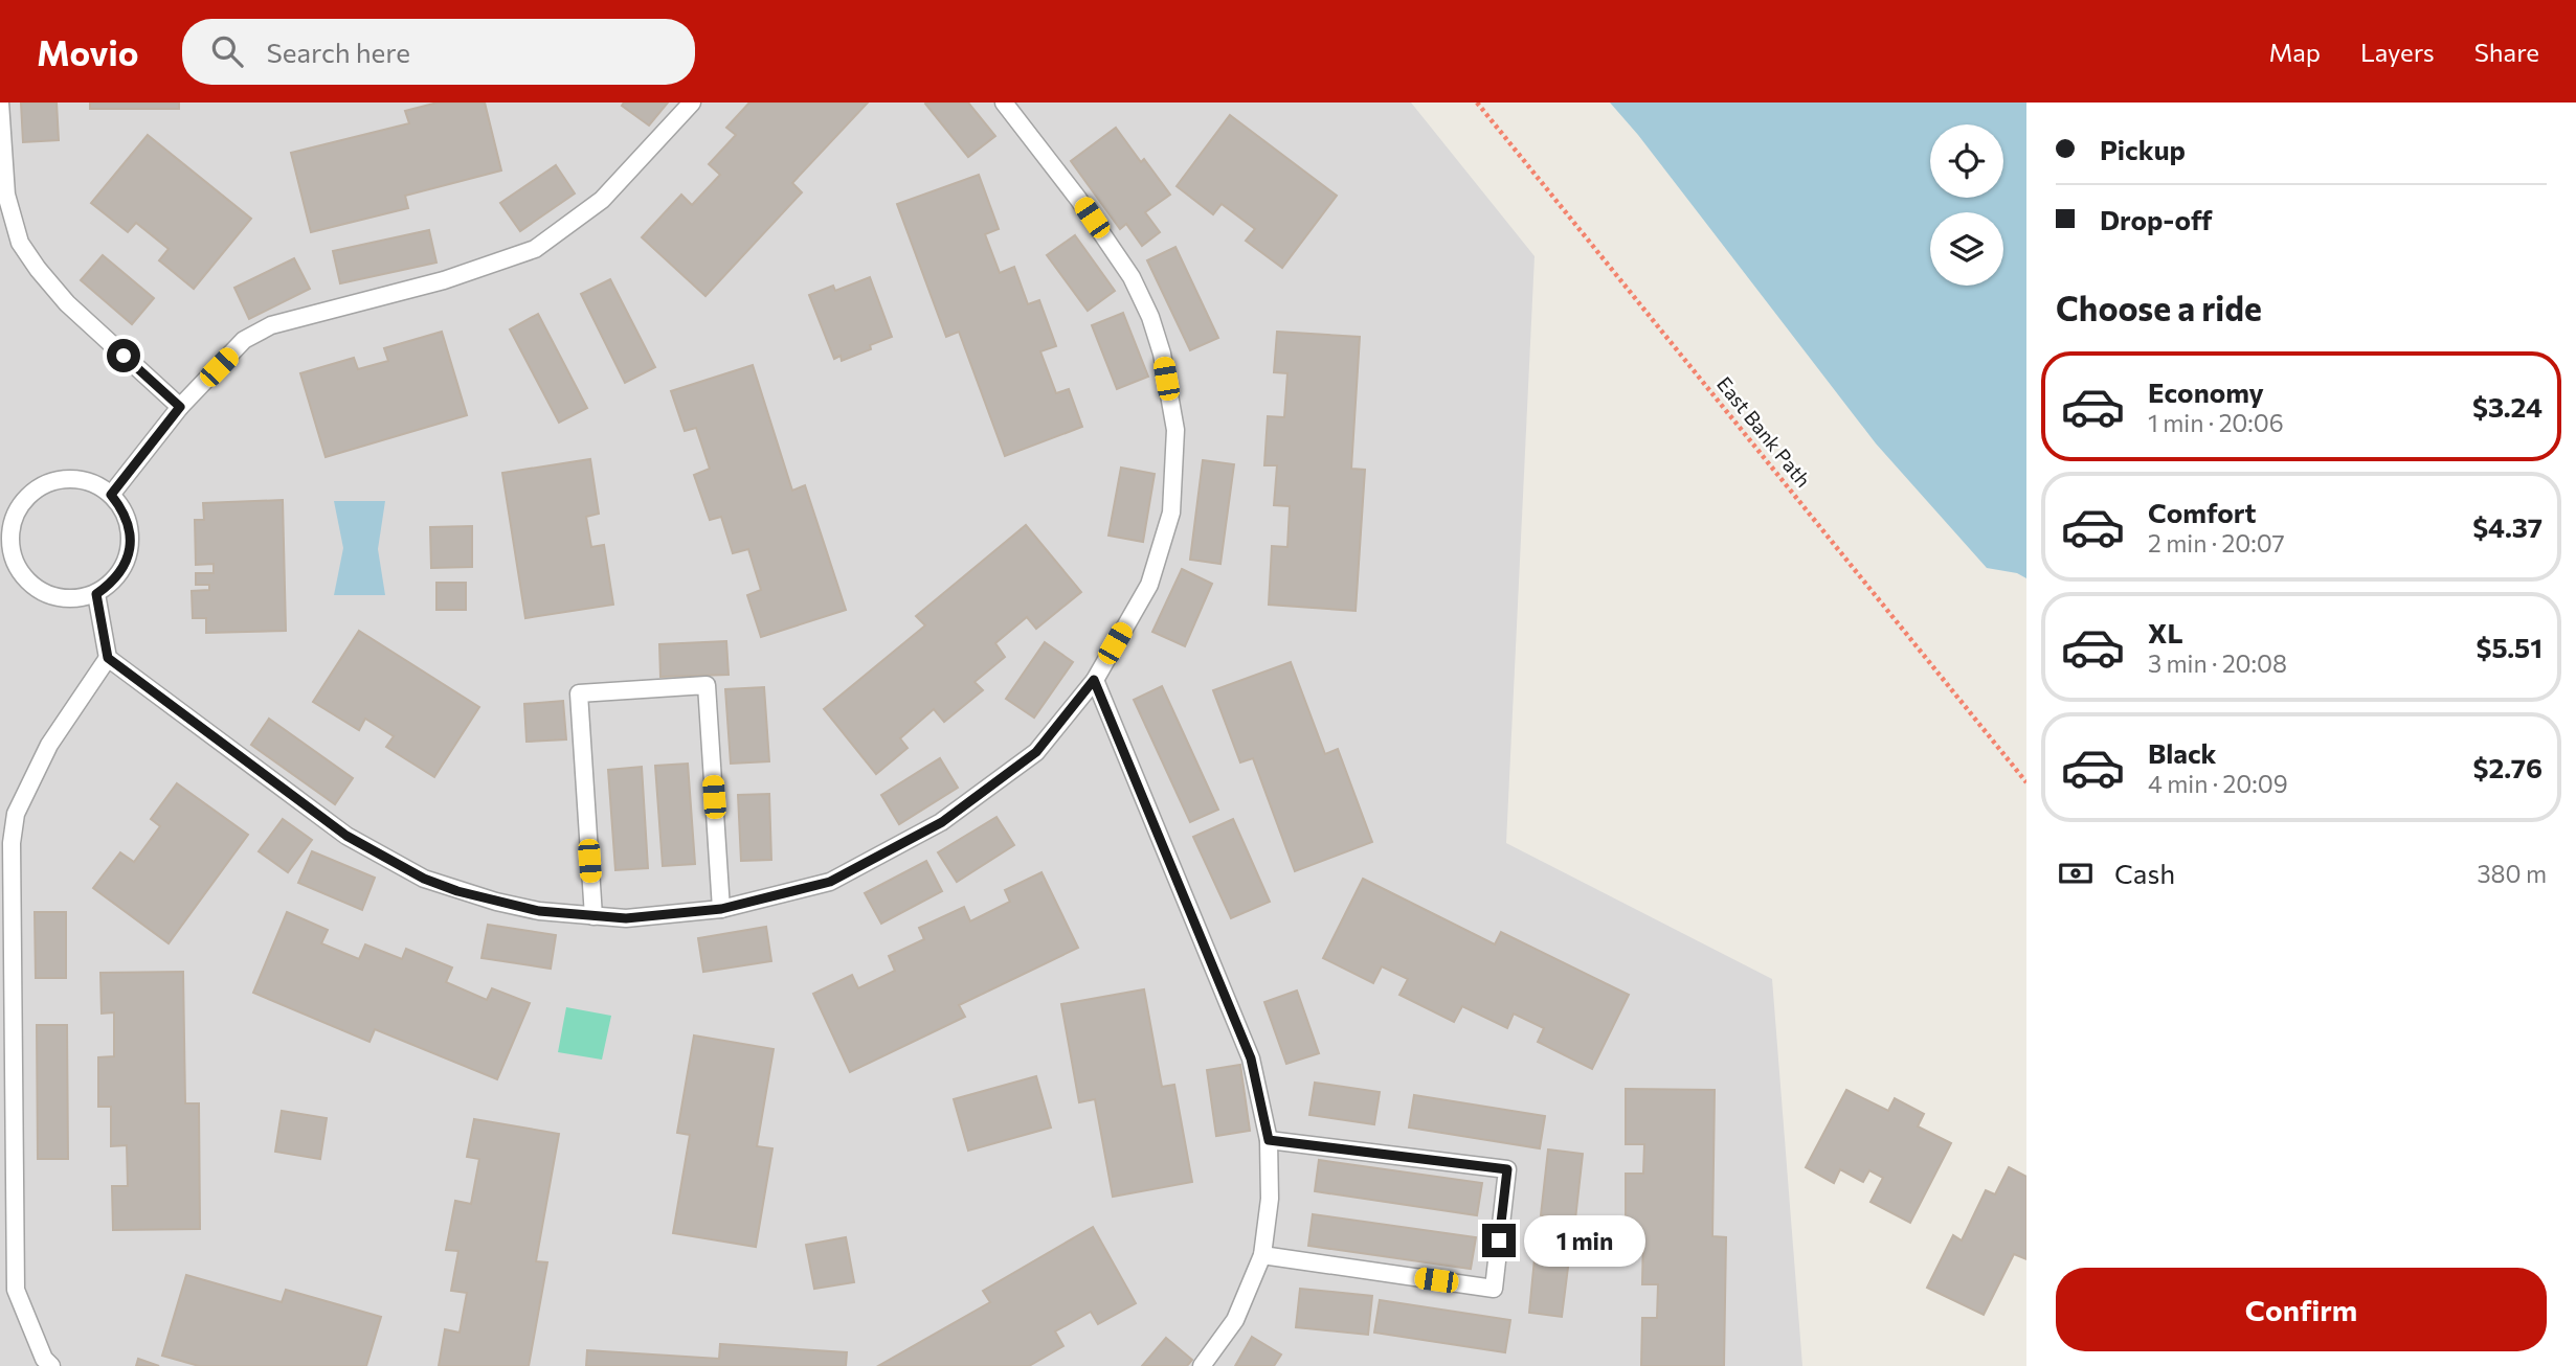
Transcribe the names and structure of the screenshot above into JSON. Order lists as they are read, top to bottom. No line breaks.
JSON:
{"streets":{"path":["East Bank Path"]},"page":{"header":"Movio","search":"Search here","nav":["Map","Layers","Share"],"banner":["Pickup","Drop-off"],"heading":"Choose a ride","list":[{"name":"Economy","note":"1 min · 20:06","value":"$3.24"},{"name":"Comfort","note":"2 min · 20:07","value":"$4.37"},{"name":"XL","note":"3 min · 20:08","value":"$5.51"},{"name":"Black","note":"4 min · 20:09","value":"$2.76"}],"pay":["Cash","380 m"],"bubble":"1 min","buttons":"Confirm"}}
